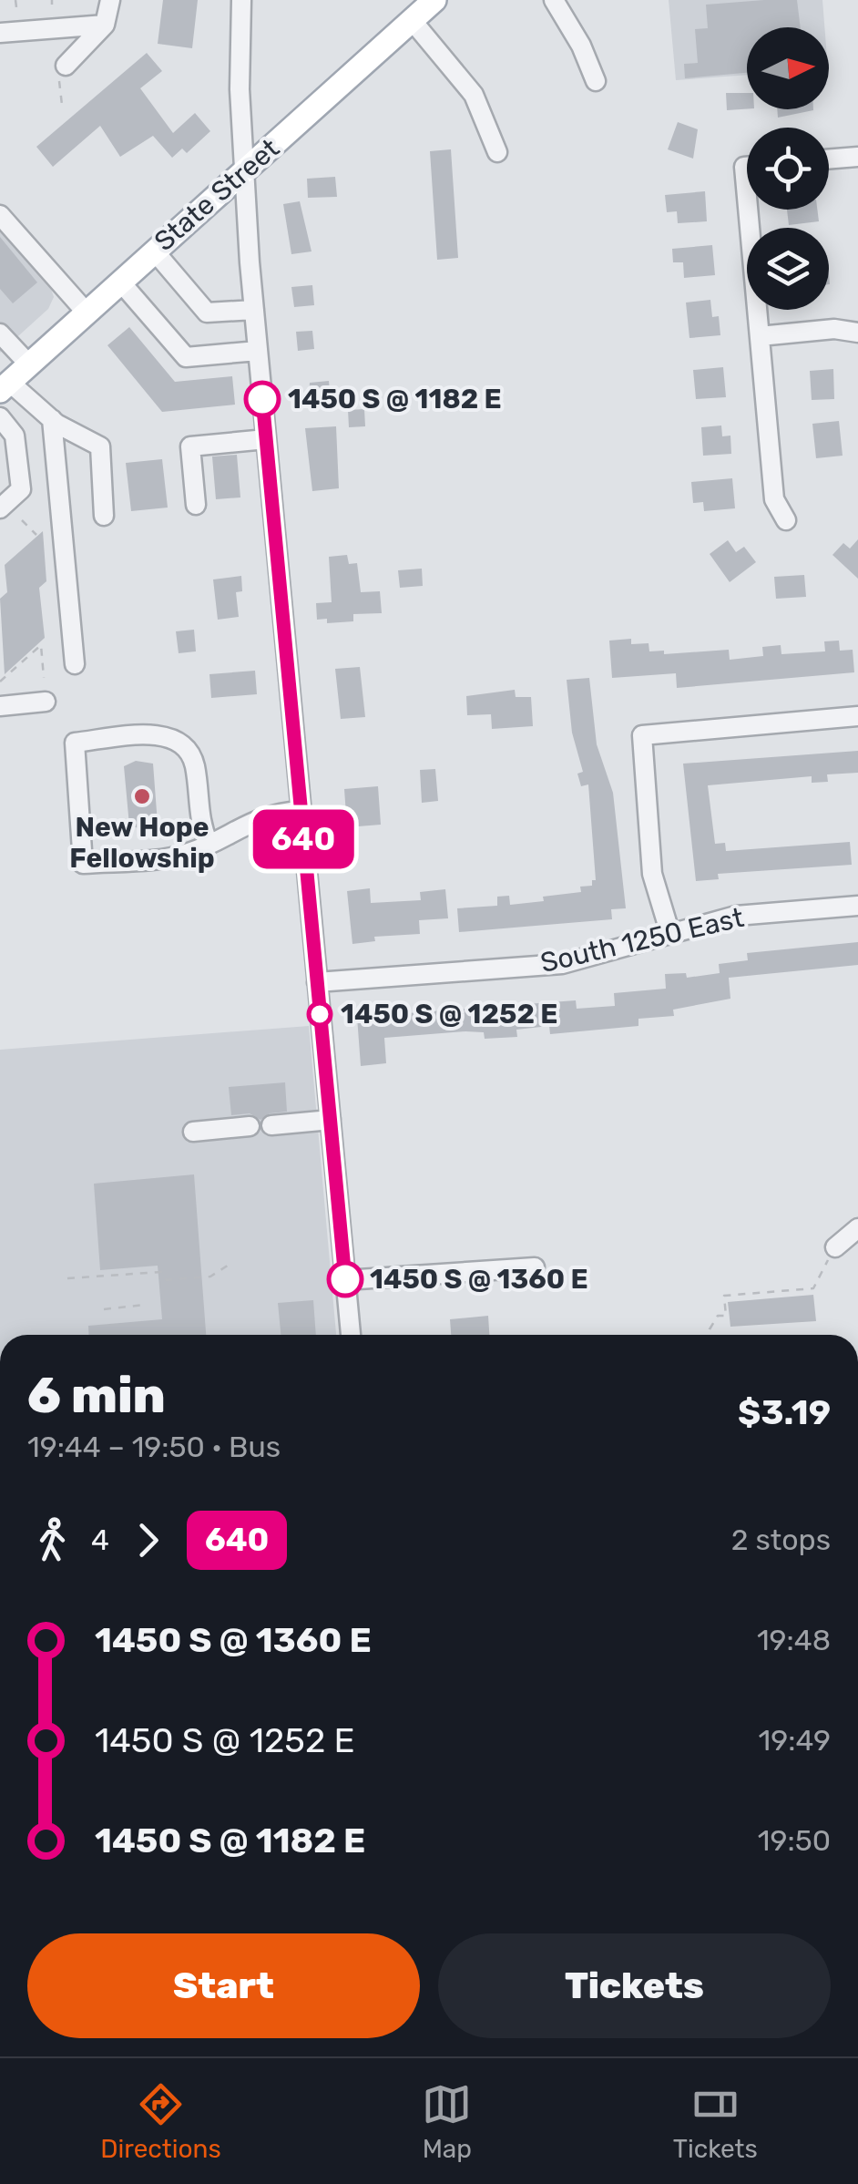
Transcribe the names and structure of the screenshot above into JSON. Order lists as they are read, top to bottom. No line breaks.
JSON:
{"streets":{"main road":["State Street"],"street":["South 1250 East"]},"places":["1450 S @ 1182 E","New Hope Fellowship","1450 S @ 1252 E","1450 S @ 1360 E"],"lines":["bus line 640"],"north":"right","page":{"on_map":"640","heading":["6 min","19:44 – 19:50 · Bus","$3.19"],"legs":["4","640","2 stops"],"list":[{"name":"1450 S @ 1360 E","value":"19:48"},{"name":"1450 S @ 1252 E","value":"19:49"},{"name":"1450 S @ 1182 E","value":"19:50"}],"buttons":["Start","Tickets"],"tabs":["Directions","Map","Tickets"]}}
